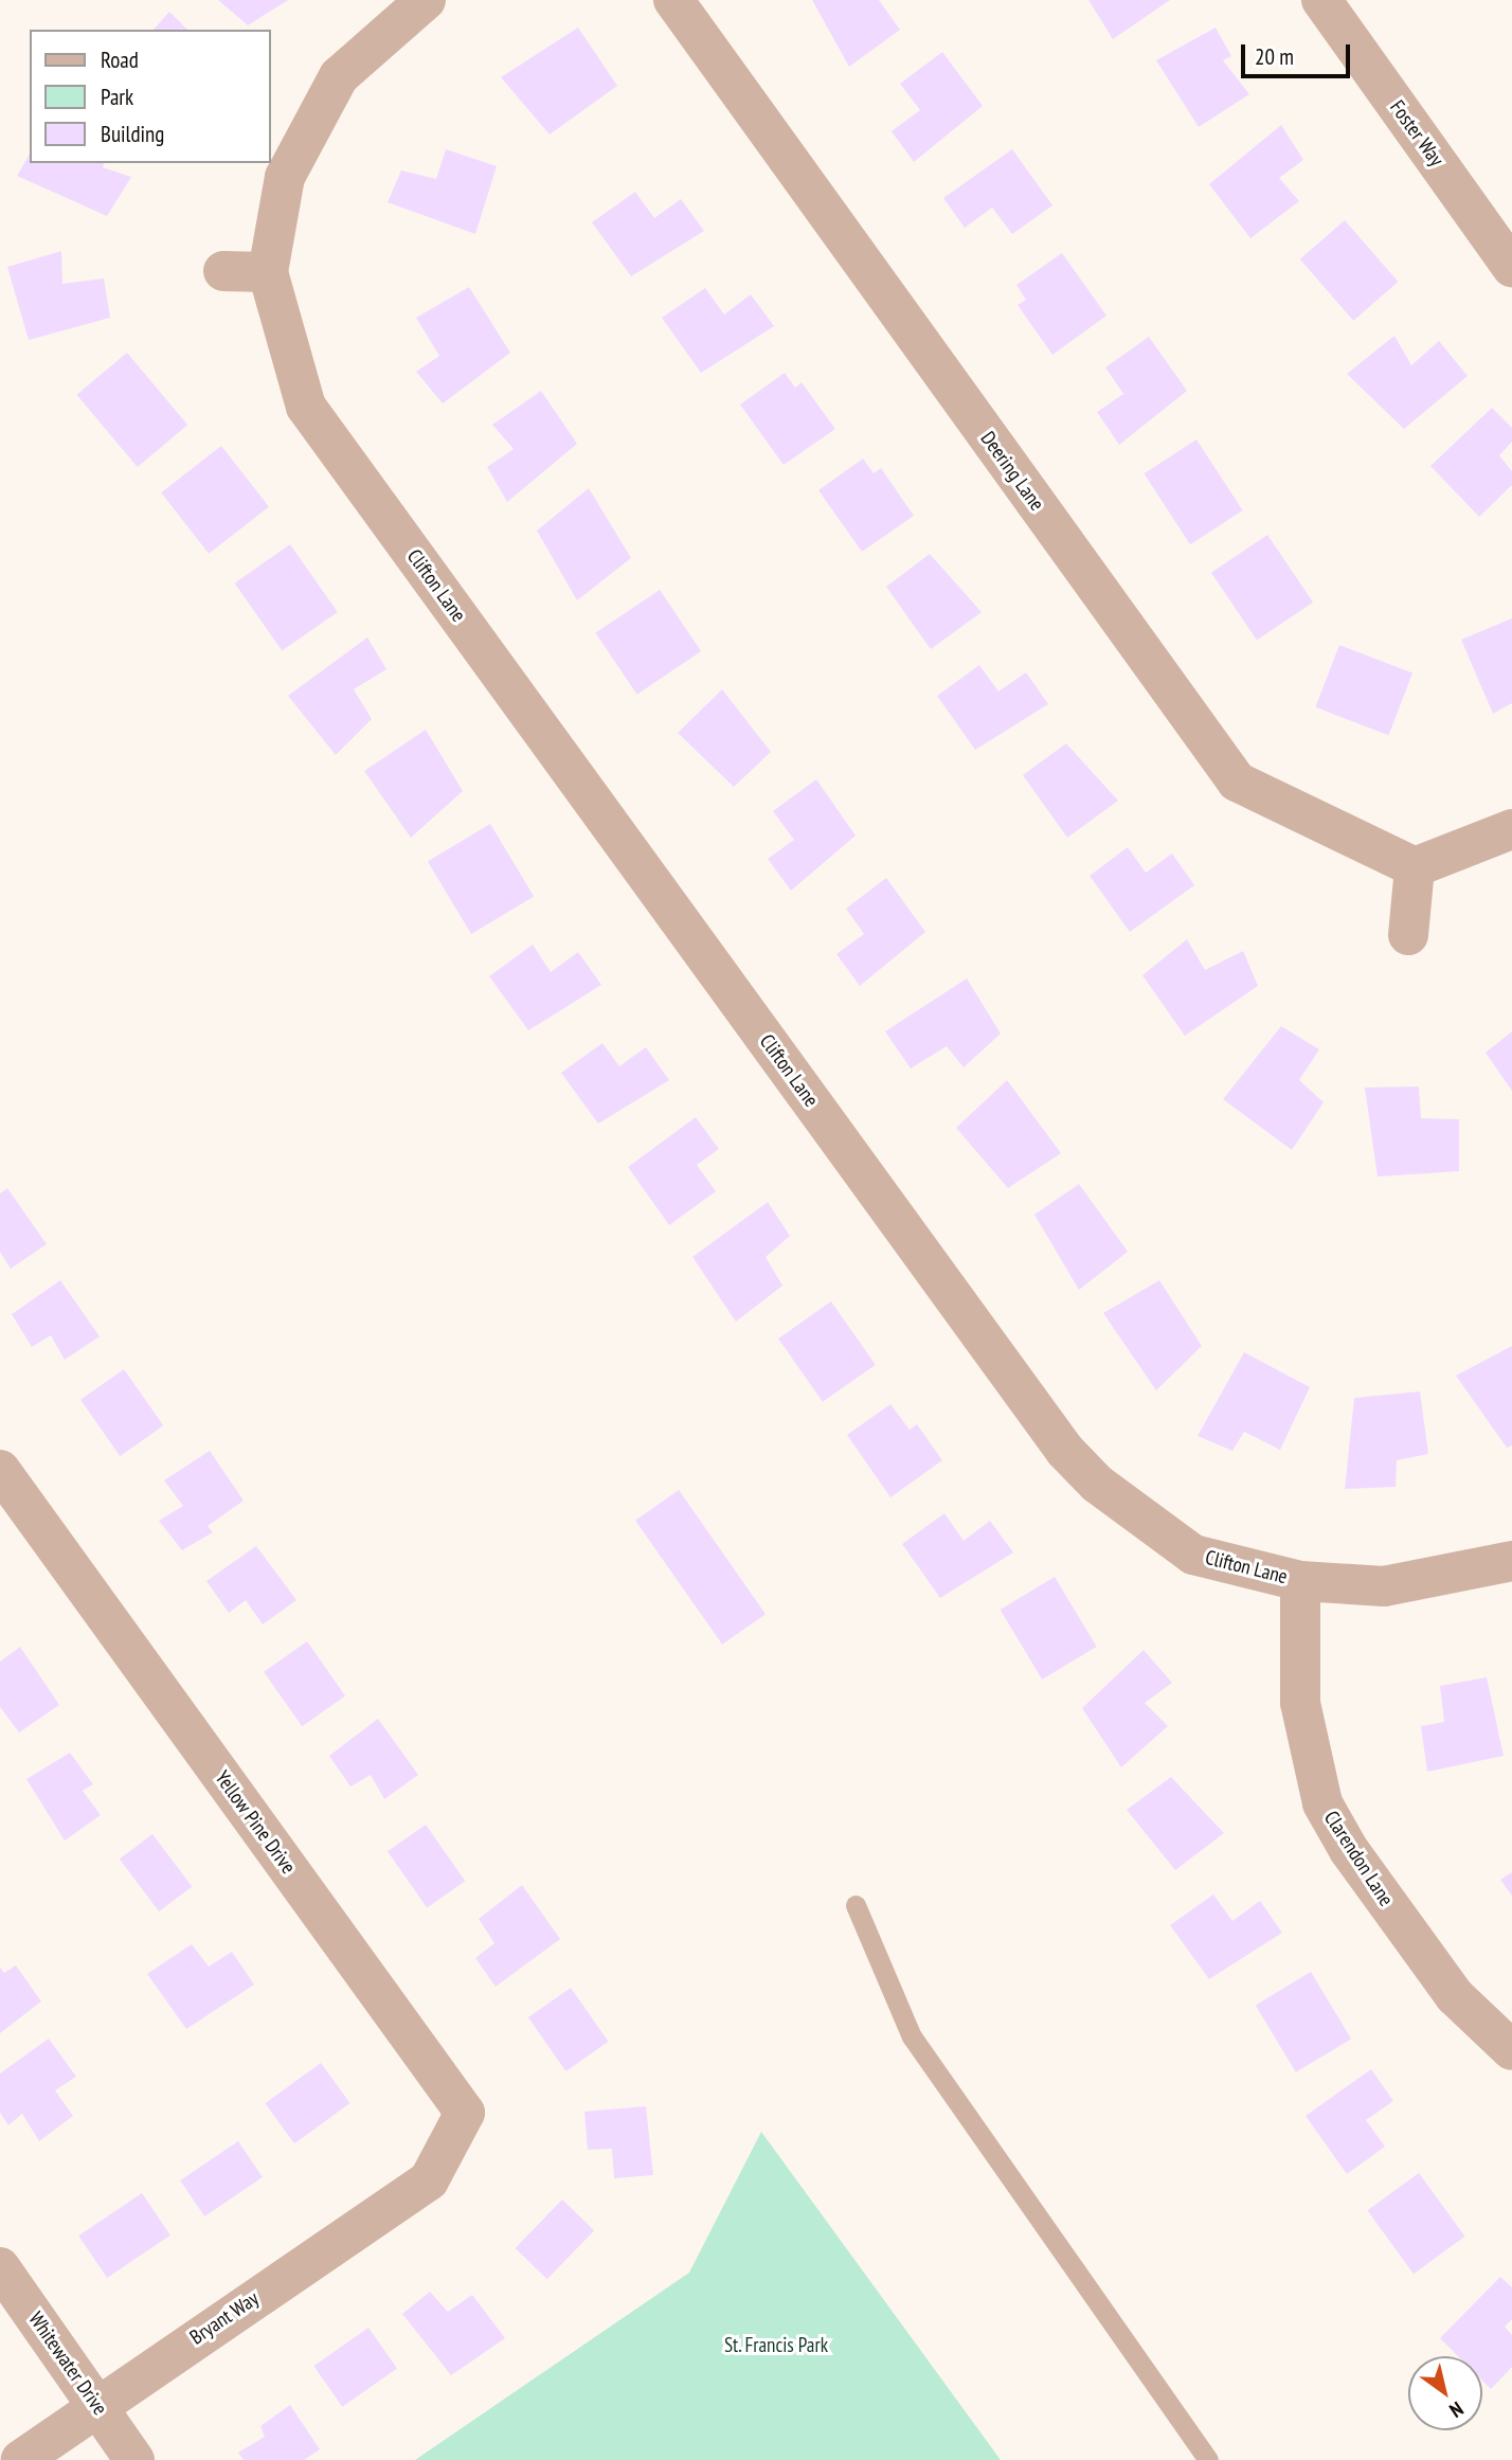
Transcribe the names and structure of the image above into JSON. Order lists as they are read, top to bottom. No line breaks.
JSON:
{"streets":{"street":["Foster Way","Deering Lane","Clifton Lane","Yellow Pine Drive","Clarendon Lane","Bryant Way","Whitewater Drive"]},"crossings":[["Clifton Lane","Clarendon Lane"],["Yellow Pine Drive","Bryant Way"],["Bryant Way","Whitewater Drive"]],"parks":["St. Francis Park"],"legend":["Road","Park","Building"],"scale_bar":"20 m","north":"bottom right"}
